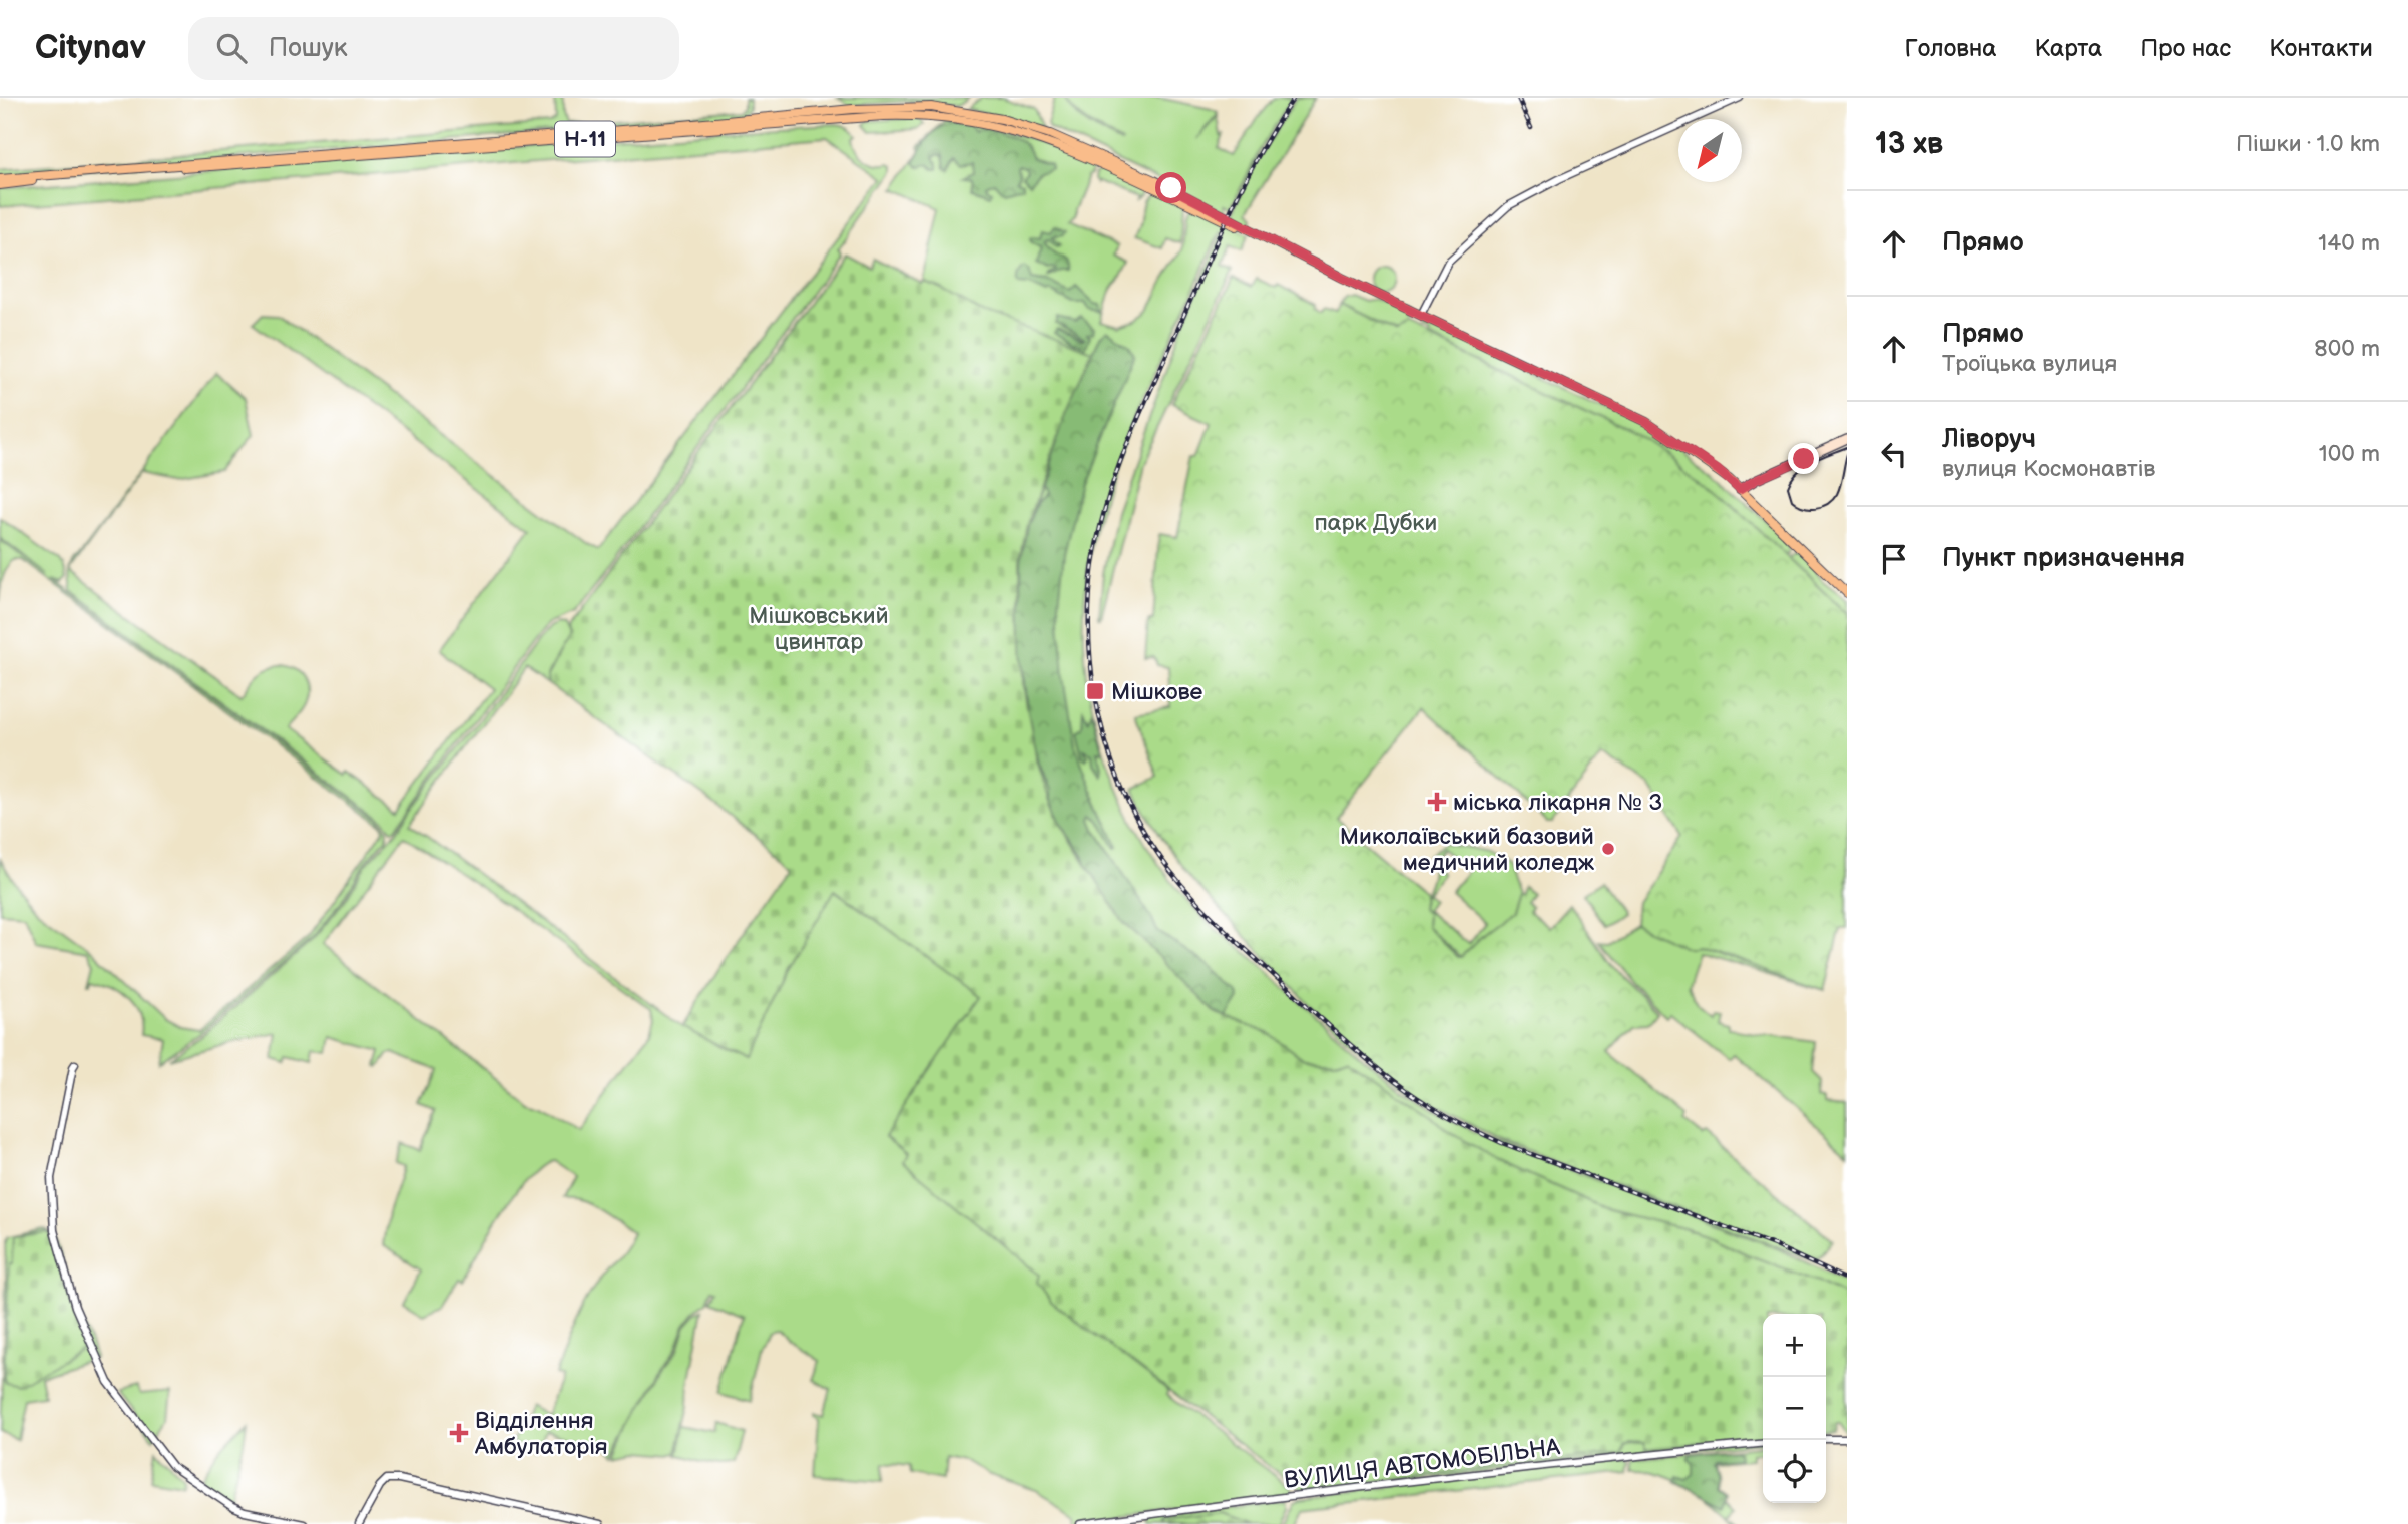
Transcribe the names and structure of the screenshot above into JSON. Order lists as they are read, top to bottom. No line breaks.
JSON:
{"streets":{"main road":["Н-11"],"street":["ВУЛИЦЯ АВТОМОБІЛЬНА"]},"parks":["парк Дубки","Мішковський цвинтар"],"places":{"transit":["Мішкове"],"health":["міська лікарня № 3","Відділення Амбулаторія"],"other":["Миколаївський базовий медичний коледж"]},"north":"bottom left","page":{"header":"Citynav","search":"Пошук","nav":["Головна","Карта","Про нас","Контакти"],"heading":["13 хв","Пішки · 1.0 km"],"list":[["Прямо","140 m"],["Прямо","Троїцька вулиця","800 m"],["Ліворуч","вулиця Космонавтів","100 m"],"Пункт призначення"],"map_buttons":["+","−"]}}
